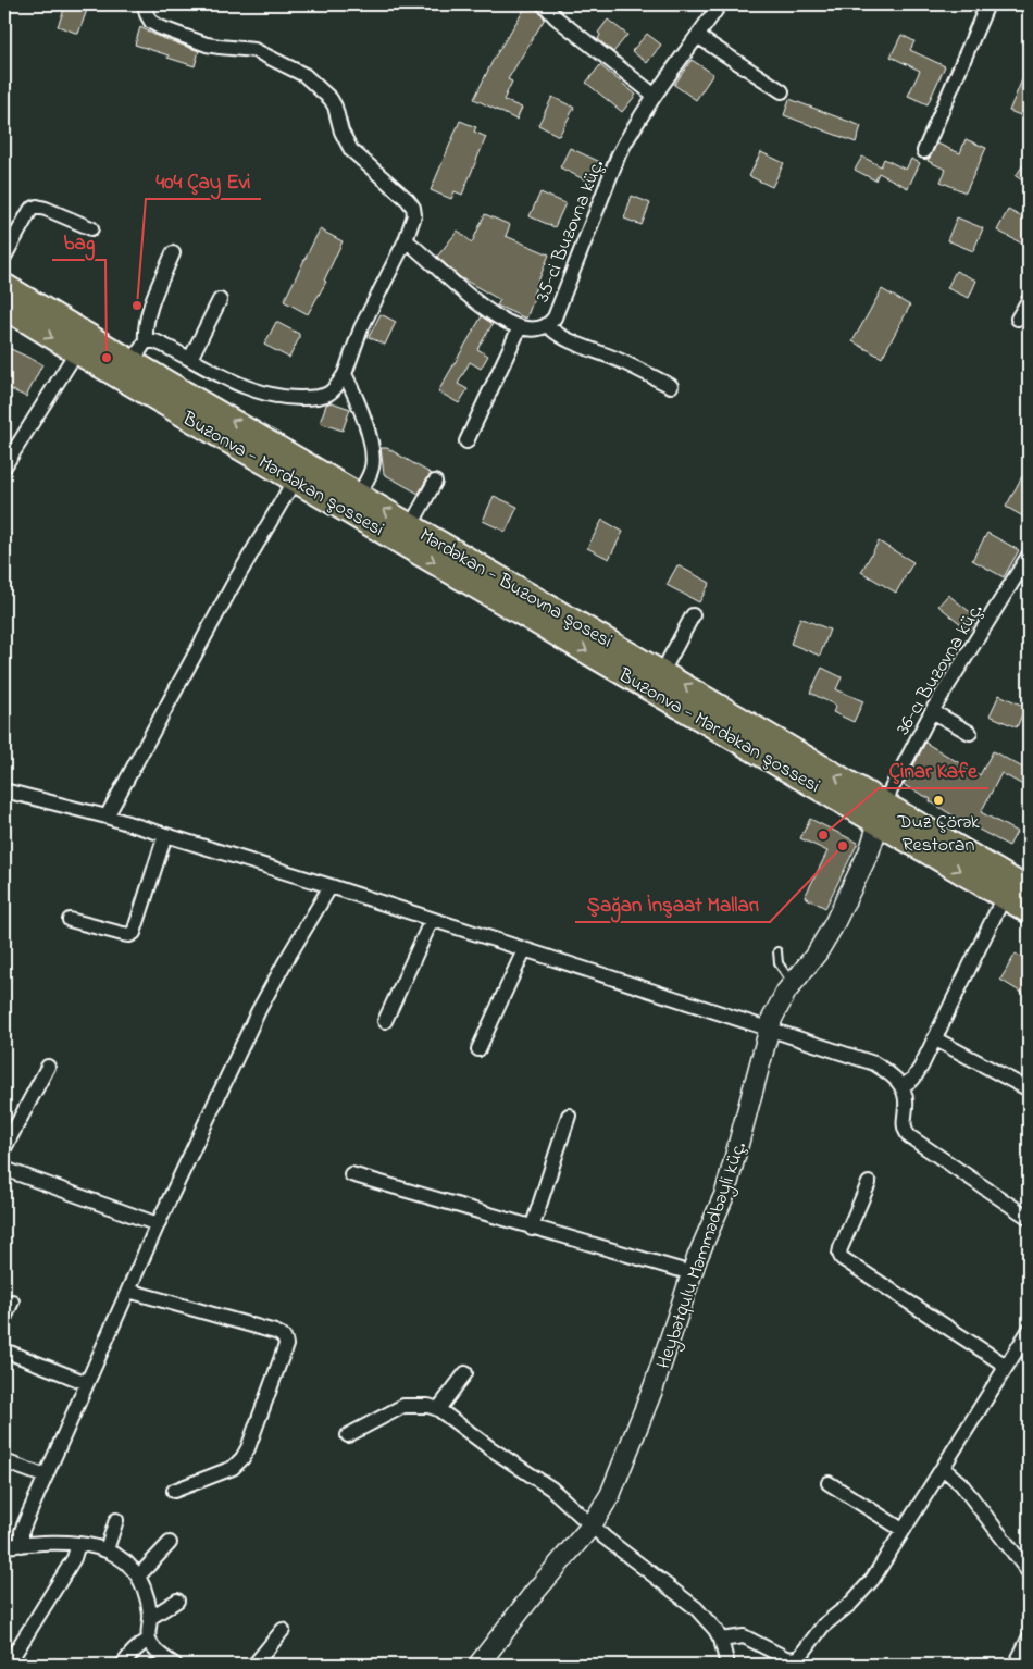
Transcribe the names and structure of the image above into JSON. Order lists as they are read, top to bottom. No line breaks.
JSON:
{"streets":{"main road":["Buzonva - Mərdəkan şossesi","Mərdəkan - Buzovna şosesi"],"street":["35-ci Buzovna küç.","36-cı Buzovna küç.","Heybətqulu Məmmədbəyli küç."]},"crossings":[["Buzonva - Mərdəkan şossesi","Mərdəkan - Buzovna şosesi"],["Buzonva - Mərdəkan şossesi","36-cı Buzovna küç."],["Buzonva - Mərdəkan şossesi","Heybətqulu Məmmədbəyli küç."],["Mərdəkan - Buzovna şosesi","36-cı Buzovna küç."],["Mərdəkan - Buzovna şosesi","Heybətqulu Məmmədbəyli küç."],["36-cı Buzovna küç.","Heybətqulu Məmmədbəyli küç."]],"one_way":["Buzonva - Mərdəkan şossesi"],"places":["404 Çay Evi","bag","Duz Çörək Restoran","Çinar Kafe","Şağan İnşaat Malları"]}
